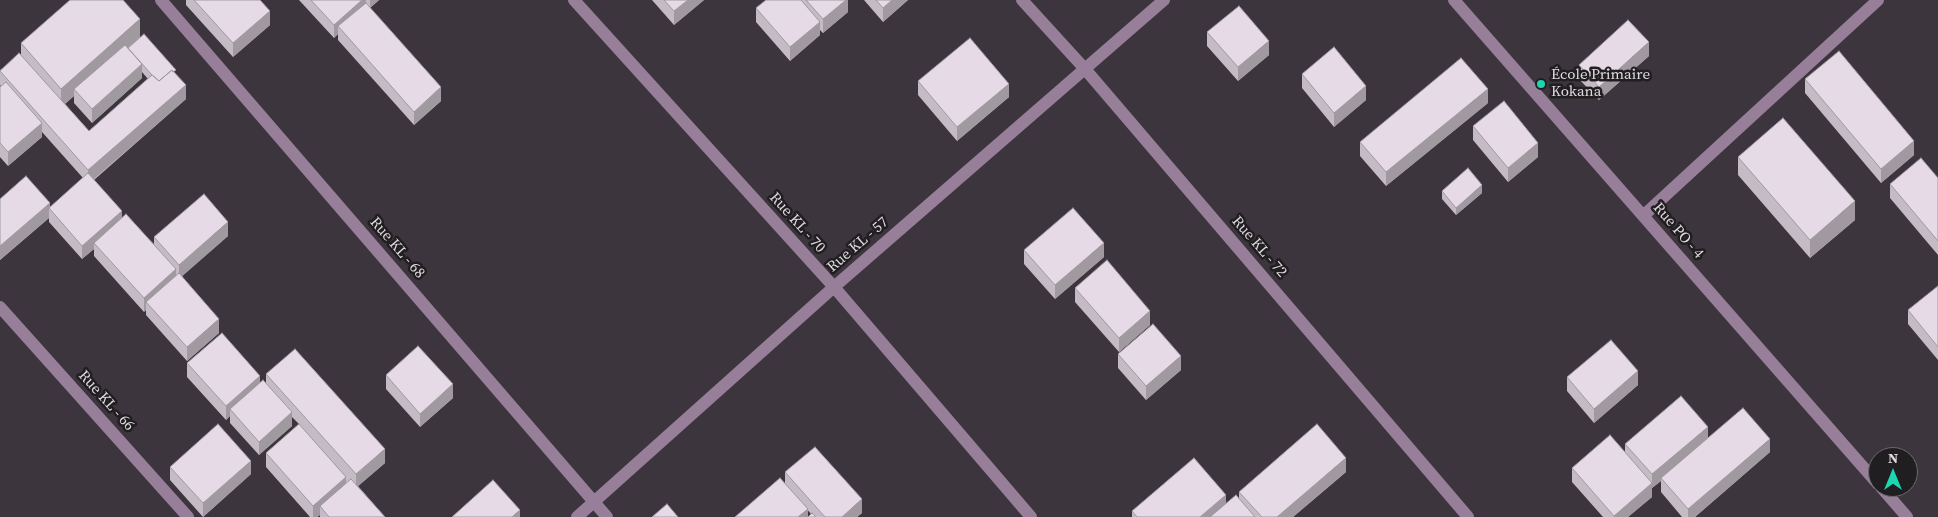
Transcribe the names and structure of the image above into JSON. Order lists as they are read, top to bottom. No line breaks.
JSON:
{"streets":{"street":["Rue KL - 70","Rue PO - 4","Rue KL - 57","Rue KL - 72","Rue KL - 68","Rue KL - 66"]},"crossings":[["Rue KL - 70","Rue KL - 57"],["Rue KL - 57","Rue KL - 72"],["Rue KL - 57","Rue KL - 68"]],"places":["École Primaire Kokana"],"north":"top"}
